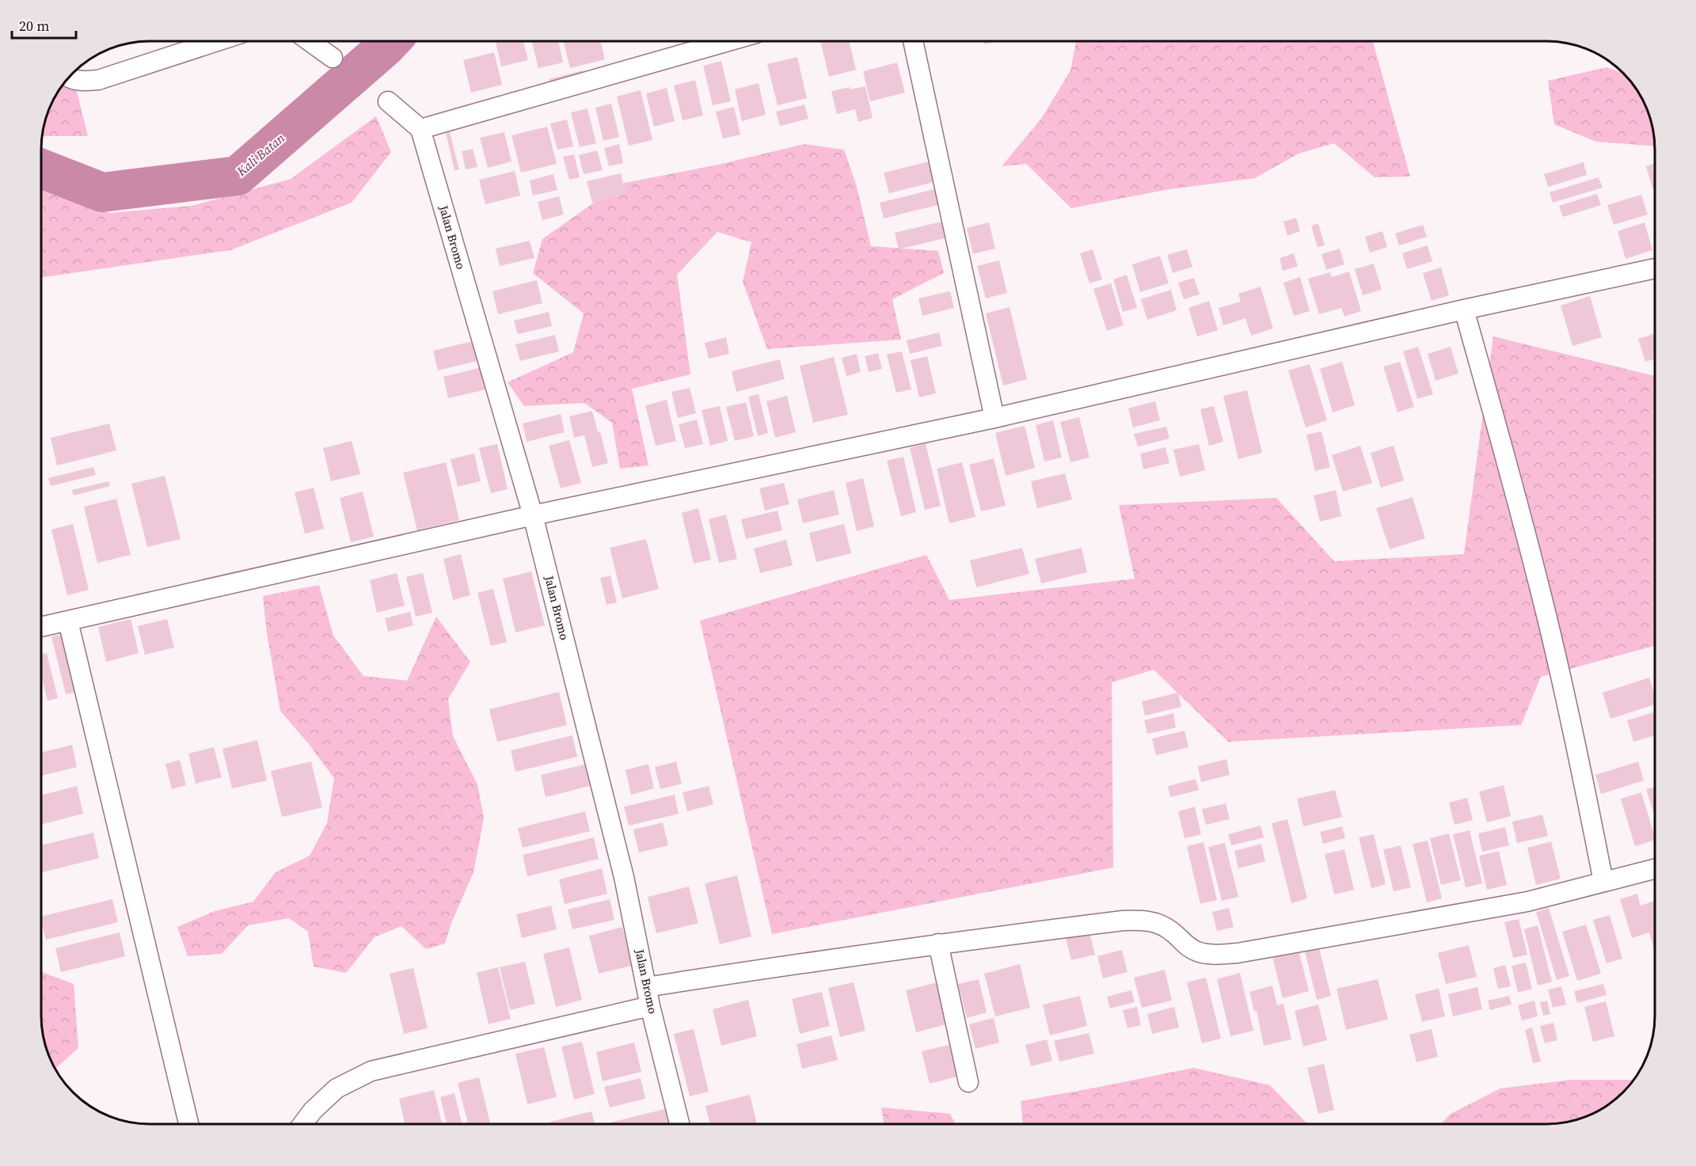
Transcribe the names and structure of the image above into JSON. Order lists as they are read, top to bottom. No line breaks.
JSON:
{"streets":{"street":["Jalan Bromo"]},"water":["Kali Batan"],"scale_bar":"20 m"}
